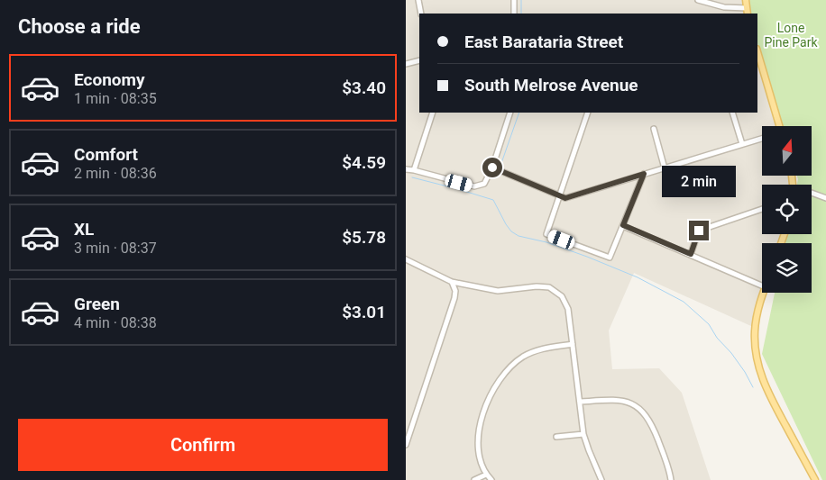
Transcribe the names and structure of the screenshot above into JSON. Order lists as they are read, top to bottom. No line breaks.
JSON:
{"parks":["Lone Pine Park"],"north":"top","page":{"heading":"Choose a ride","banner":["East Barataria Street","South Melrose Avenue"],"list":[{"name":"Economy","note":"1 min · 08:35","value":"$3.40"},{"name":"Comfort","note":"2 min · 08:36","value":"$4.59"},{"name":"XL","note":"3 min · 08:37","value":"$5.78"},{"name":"Green","note":"4 min · 08:38","value":"$3.01"}],"bubble":"2 min","buttons":"Confirm"}}
